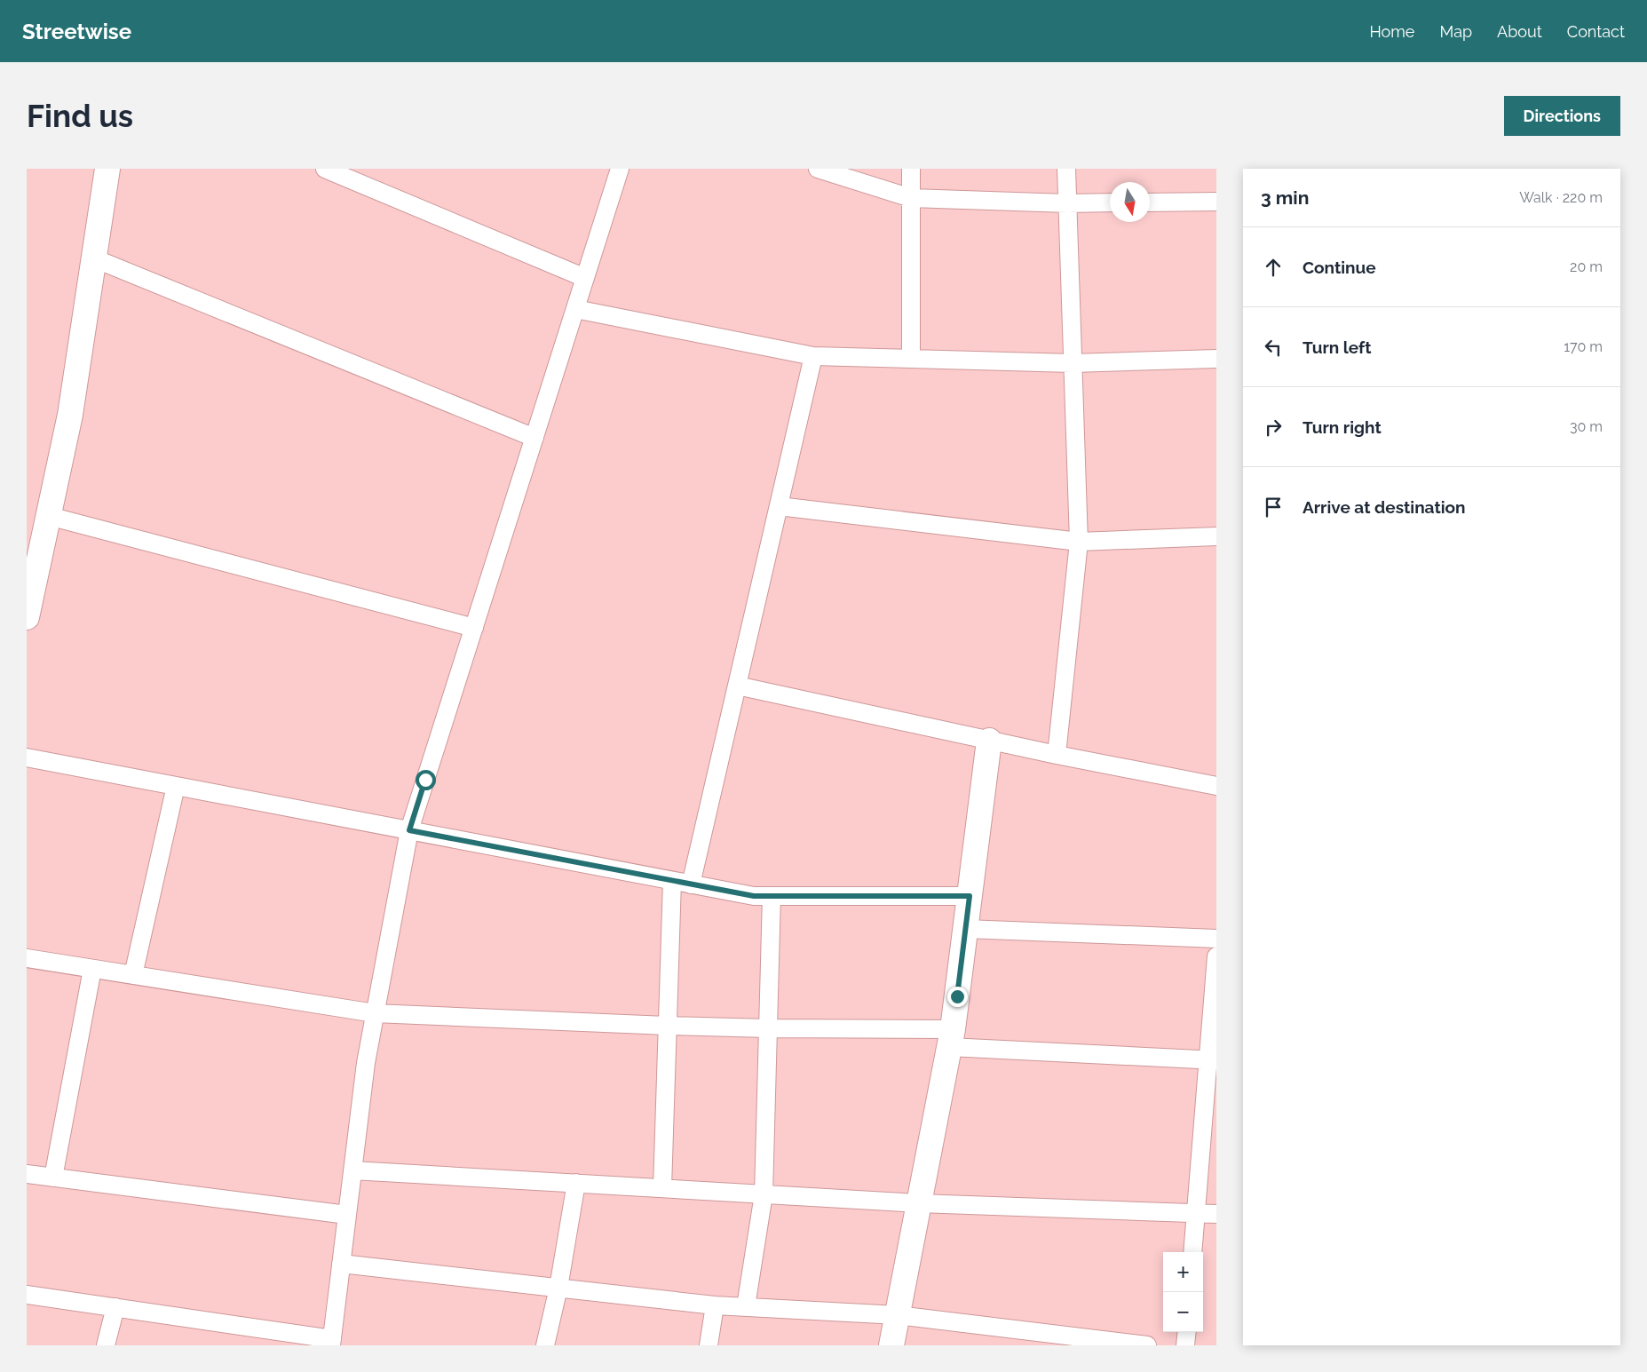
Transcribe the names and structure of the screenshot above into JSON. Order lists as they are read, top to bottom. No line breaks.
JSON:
{"north":"bottom","page":{"header":"Streetwise","nav":["Home","Map","About","Contact"],"buttons":"Directions","title":"Find us","heading":["3 min","Walk · 220 m"],"list":[["Continue","20 m"],["Turn left","170 m"],["Turn right","30 m"],"Arrive at destination"],"map_buttons":["+","−"]}}
